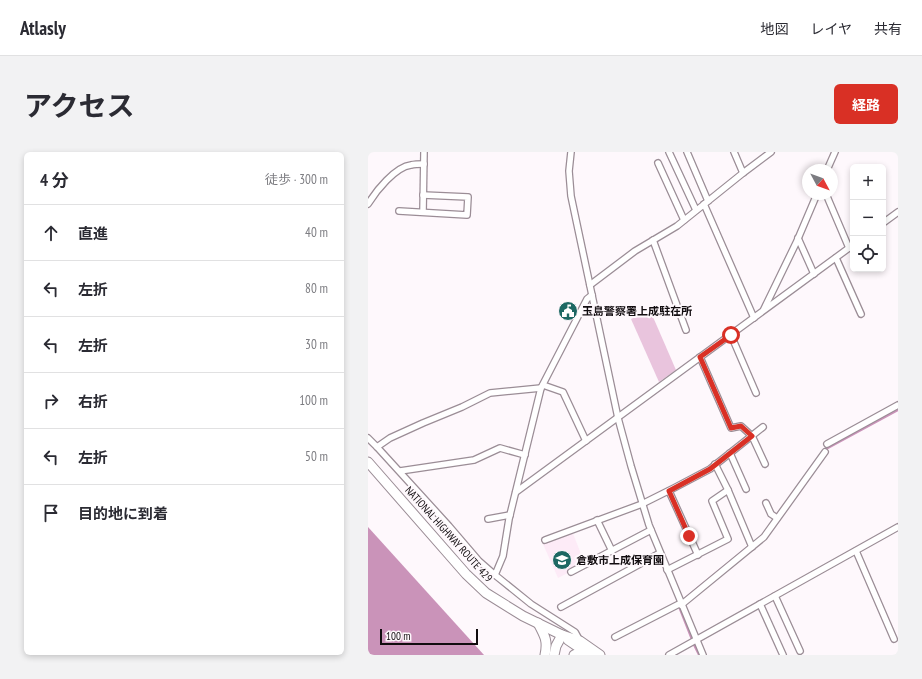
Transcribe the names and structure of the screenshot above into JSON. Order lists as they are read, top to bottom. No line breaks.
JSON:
{"streets":{"main road":["NATIONAL HIGHWAY ROUTE 429"]},"places":{"public building":["玉島警察署上成駐在所"],"school or university":["倉敷市上成保育園"]},"scale_bar":"100 m","north":"bottom right","page":{"header":"Atlasly","nav":["地図","レイヤ","共有"],"title":"アクセス","buttons":"経路","heading":["4 分","徒歩 · 300 m"],"map_buttons":["+","−"],"list":[["直進","40 m"],["左折","80 m"],["左折","30 m"],["右折","100 m"],["左折","50 m"],"目的地に到着"],"scale":"100 m"}}
